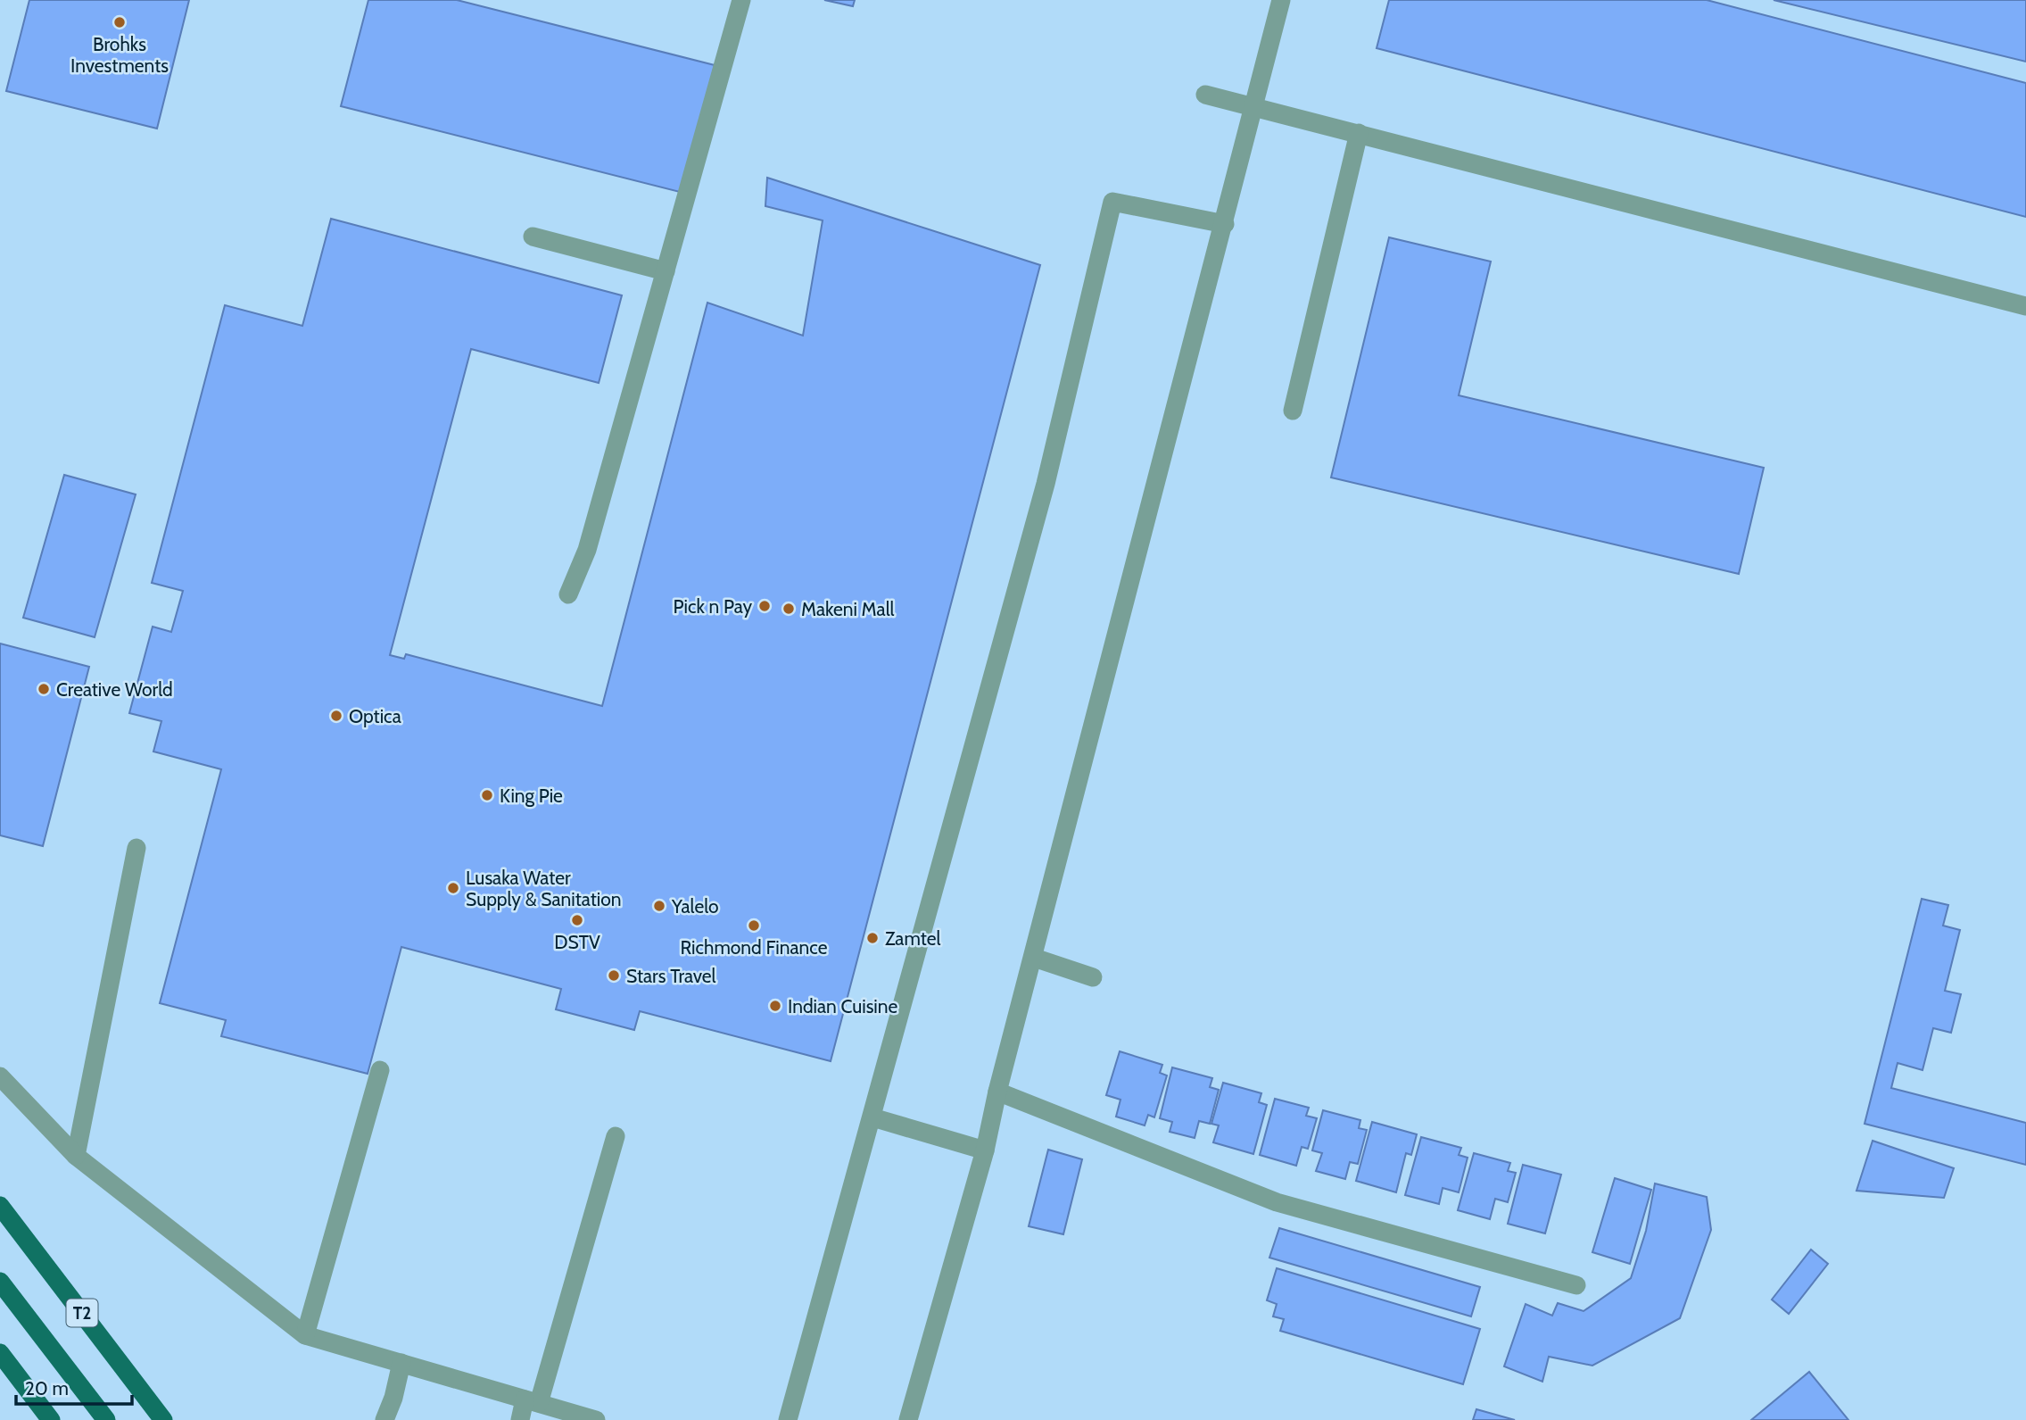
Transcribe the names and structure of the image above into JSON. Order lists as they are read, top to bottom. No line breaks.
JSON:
{"streets":{"main road":["T2"]},"places":["Brohks Investments","Pick n Pay","Makeni Mall","Creative World","Optica","King Pie","Lusaka Water Supply & Sanitation","Yalelo","DSTV","Richmond Finance","Zamtel","Stars Travel","Indian Cuisine"],"scale_bar":"20 m"}
